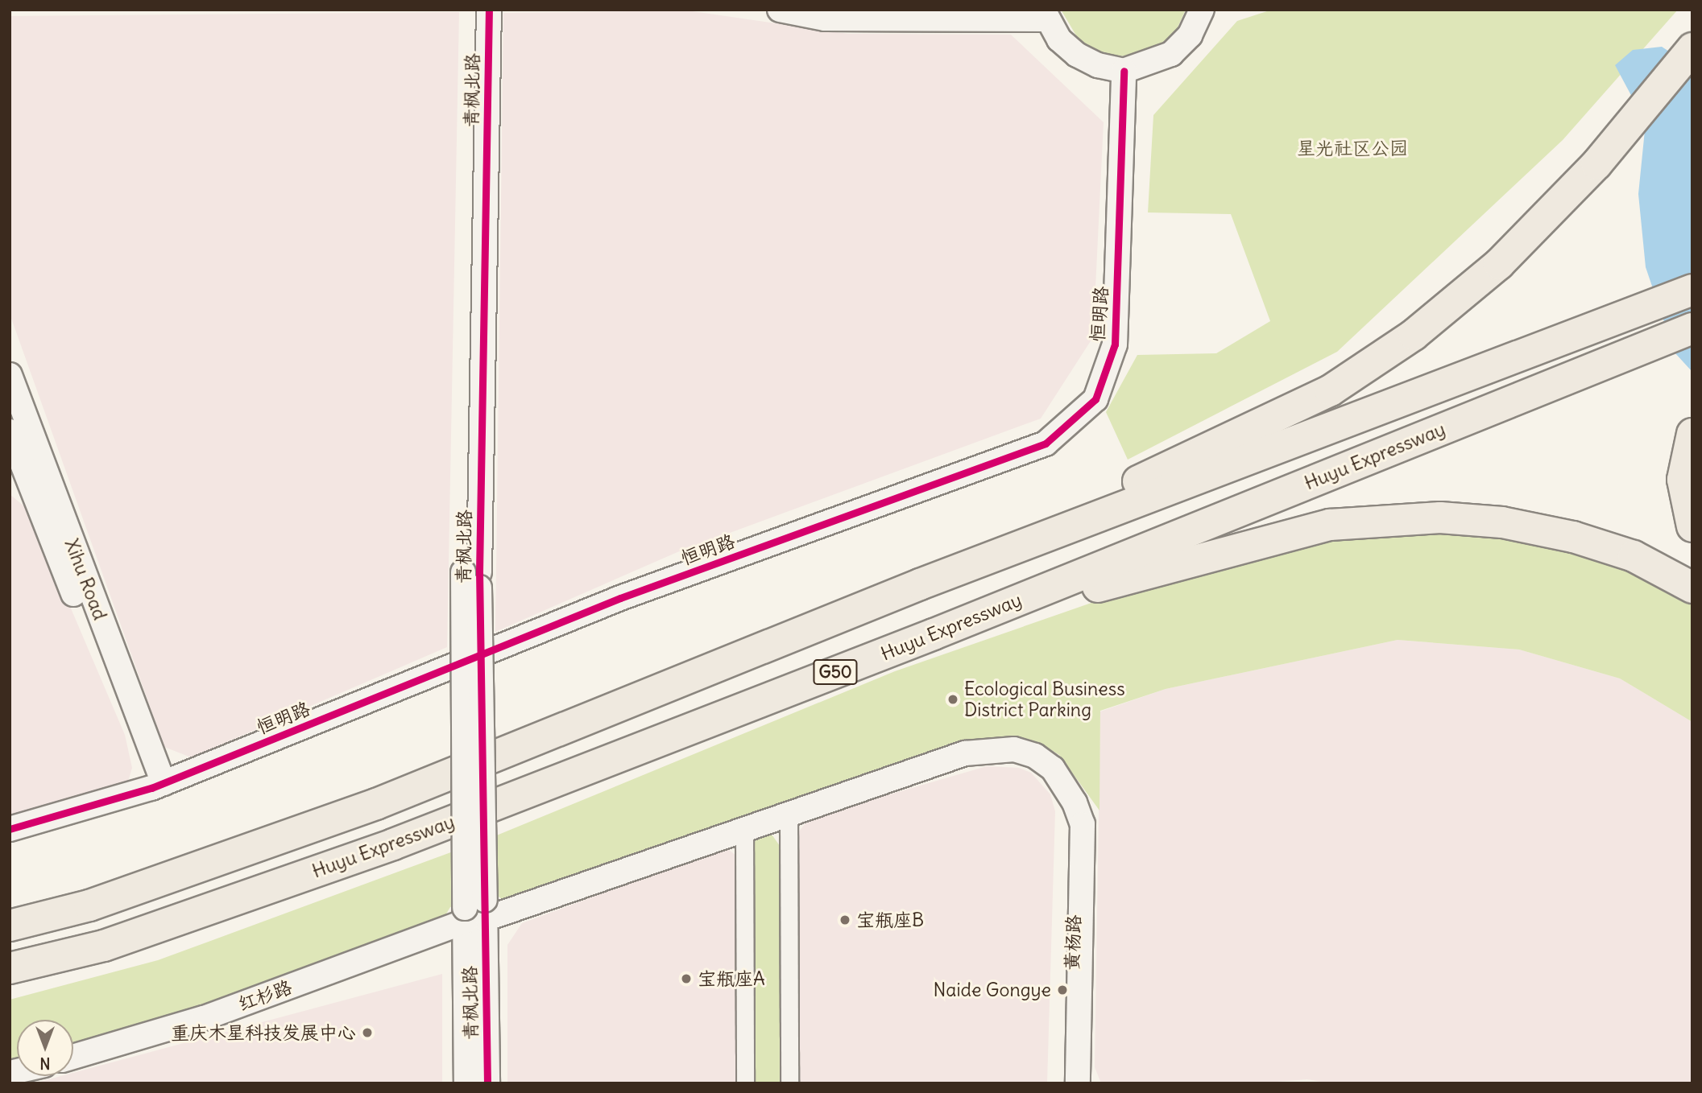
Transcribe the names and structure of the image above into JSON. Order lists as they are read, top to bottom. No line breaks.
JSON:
{"streets":{"highway":["Huyu Expressway","G50"],"street":["青枫北路","恒明路","Xihu Road","黄杨路","红杉路"]},"crossings":[["青枫北路","红杉路"],["恒明路","Xihu Road"],["黄杨路","红杉路"]],"parks":["星光社区公园"],"places":["Ecological Business District Parking","宝瓶座B","宝瓶座A","Naide Gongye","重庆木星科技发展中心"],"north":"bottom"}
